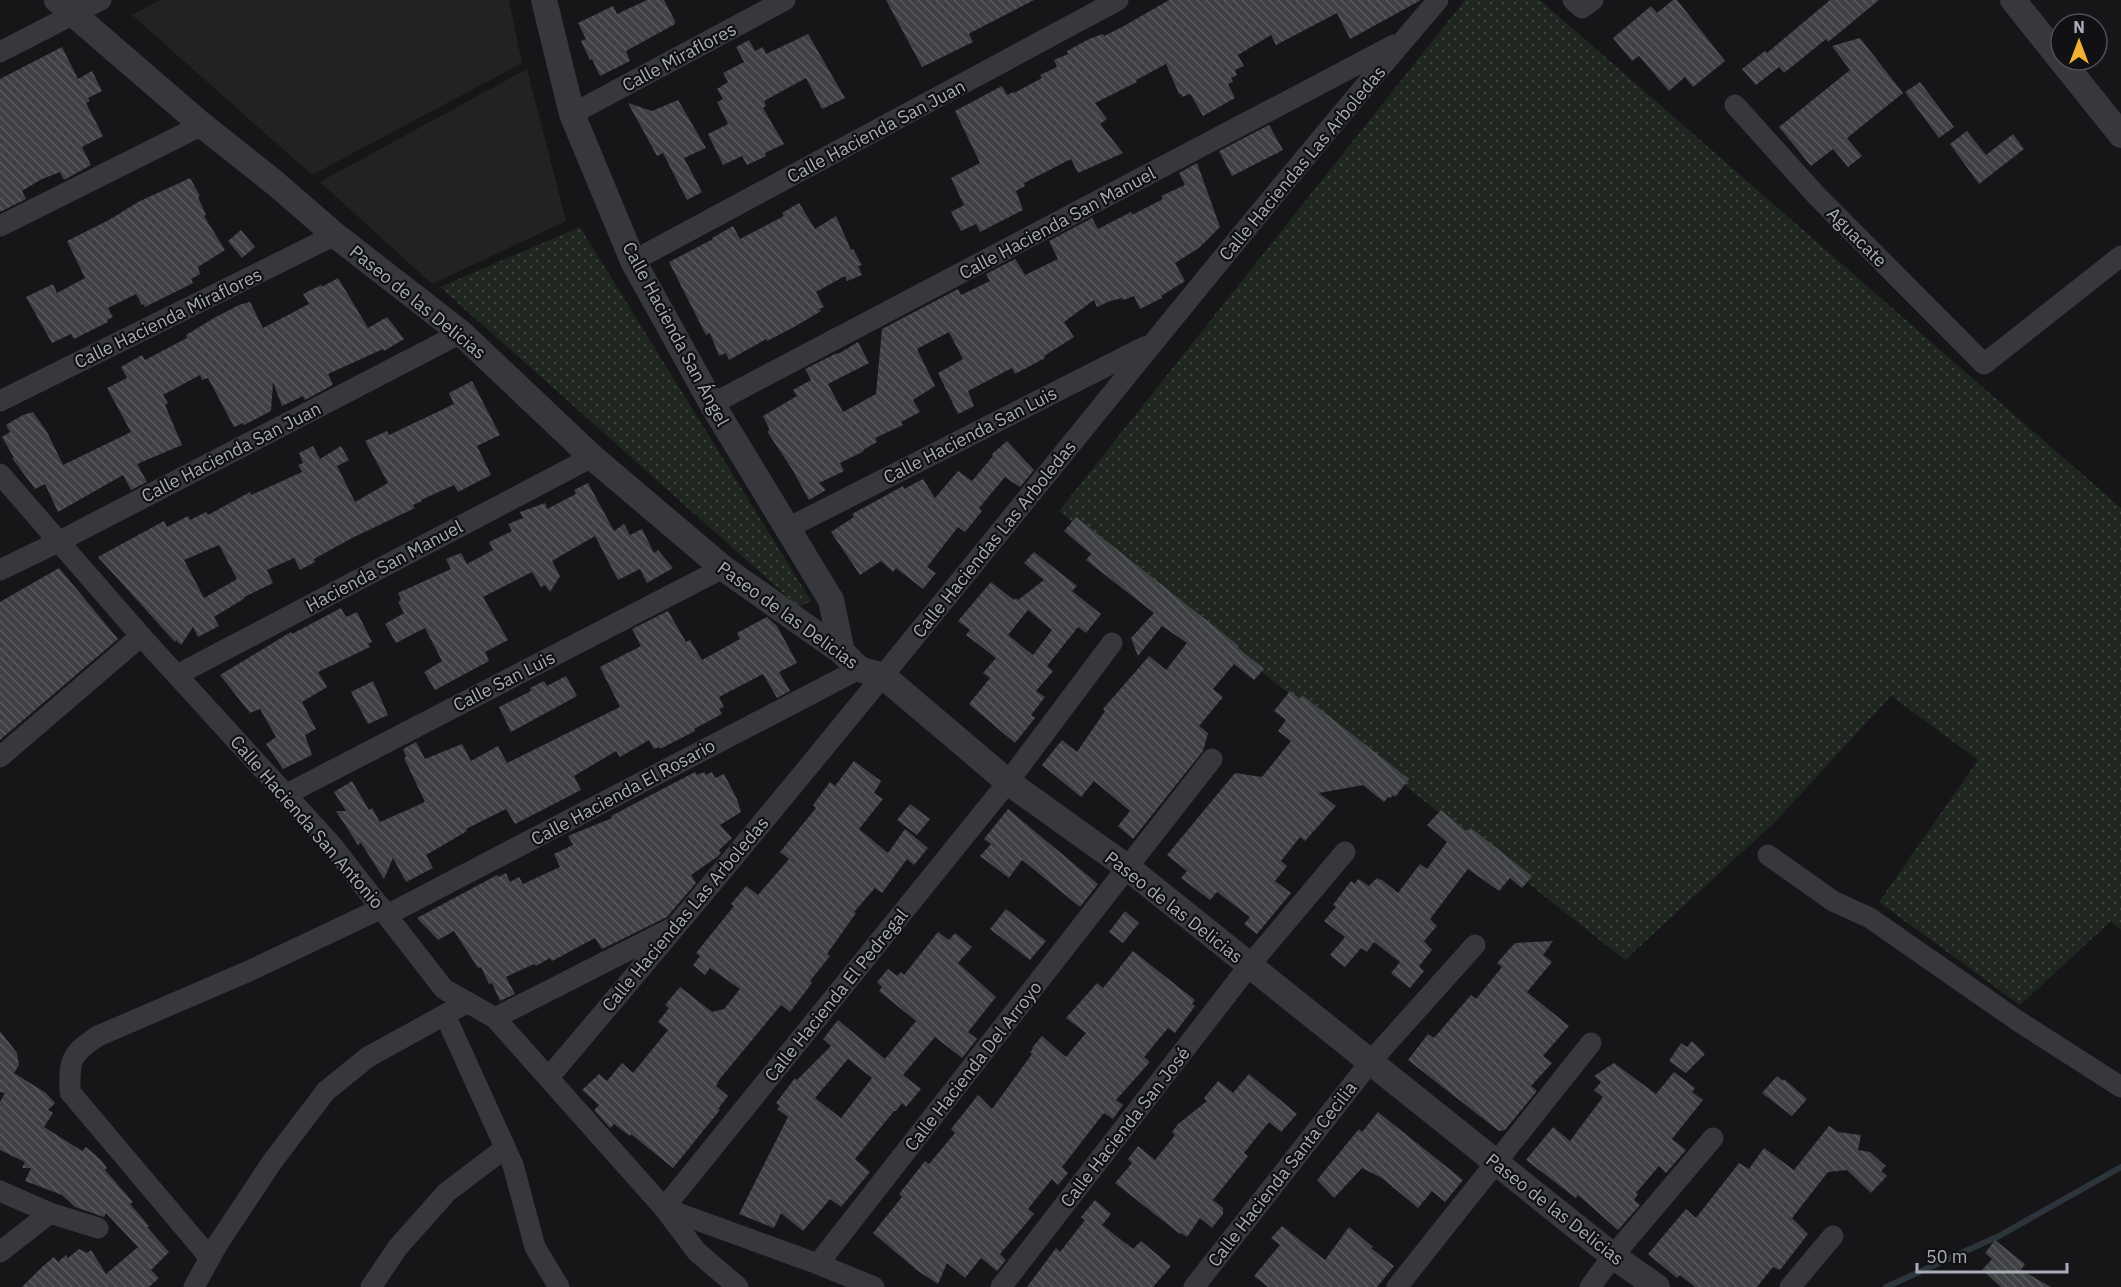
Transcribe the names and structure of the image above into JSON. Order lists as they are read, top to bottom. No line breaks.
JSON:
{"streets":{"street":["Calle Miraflores","Calle Hacienda San Juan","Calle Haciendas Las Arboledas","Calle Hacienda San Manuel","Aguacate","Paseo de las Delicias","Calle Hacienda Miraflores","Calle Hacienda San Ángel","Calle Hacienda San Luis","Hacienda San Manuel","Calle San Luis","Calle Hacienda El Rosario","Calle Hacienda San Antonio","Calle Hacienda El Pedregal","Calle Hacienda Del Arroyo","Calle Hacienda San José","Calle Hacienda Santa Cecilia"]},"crossings":[["Calle Miraflores","Calle Hacienda San Ángel"],["Calle Hacienda San Juan","Paseo de las Delicias"],["Calle Hacienda San Juan","Calle Hacienda San Ángel"],["Calle Hacienda San Juan","Calle Hacienda San Antonio"],["Calle Haciendas Las Arboledas","Calle Hacienda San Manuel"],["Calle Haciendas Las Arboledas","Paseo de las Delicias"],["Calle Haciendas Las Arboledas","Calle Hacienda San Luis"],["Calle Haciendas Las Arboledas","Calle Hacienda San Antonio"],["Calle Hacienda San Manuel","Calle Hacienda San Ángel"],["Paseo de las Delicias","Calle Hacienda Miraflores"],["Paseo de las Delicias","Calle Hacienda San Ángel"],["Paseo de las Delicias","Hacienda San Manuel"],["Paseo de las Delicias","Calle San Luis"],["Paseo de las Delicias","Calle Hacienda El Rosario"],["Paseo de las Delicias","Calle Hacienda El Pedregal"],["Paseo de las Delicias","Calle Hacienda Del Arroyo"],["Paseo de las Delicias","Calle Hacienda San José"],["Paseo de las Delicias","Calle Hacienda Santa Cecilia"],["Calle Hacienda San Ángel","Calle Hacienda San Luis"],["Calle Hacienda San Ángel","Calle Hacienda El Rosario"],["Hacienda San Manuel","Calle Hacienda San Antonio"],["Calle San Luis","Calle Hacienda San Antonio"],["Calle Hacienda El Rosario","Calle Hacienda San Antonio"],["Calle Hacienda San Antonio","Calle Hacienda El Pedregal"],["Calle Hacienda San Antonio","Calle Hacienda Del Arroyo"]],"scale_bar":"50 m","north":"top"}
